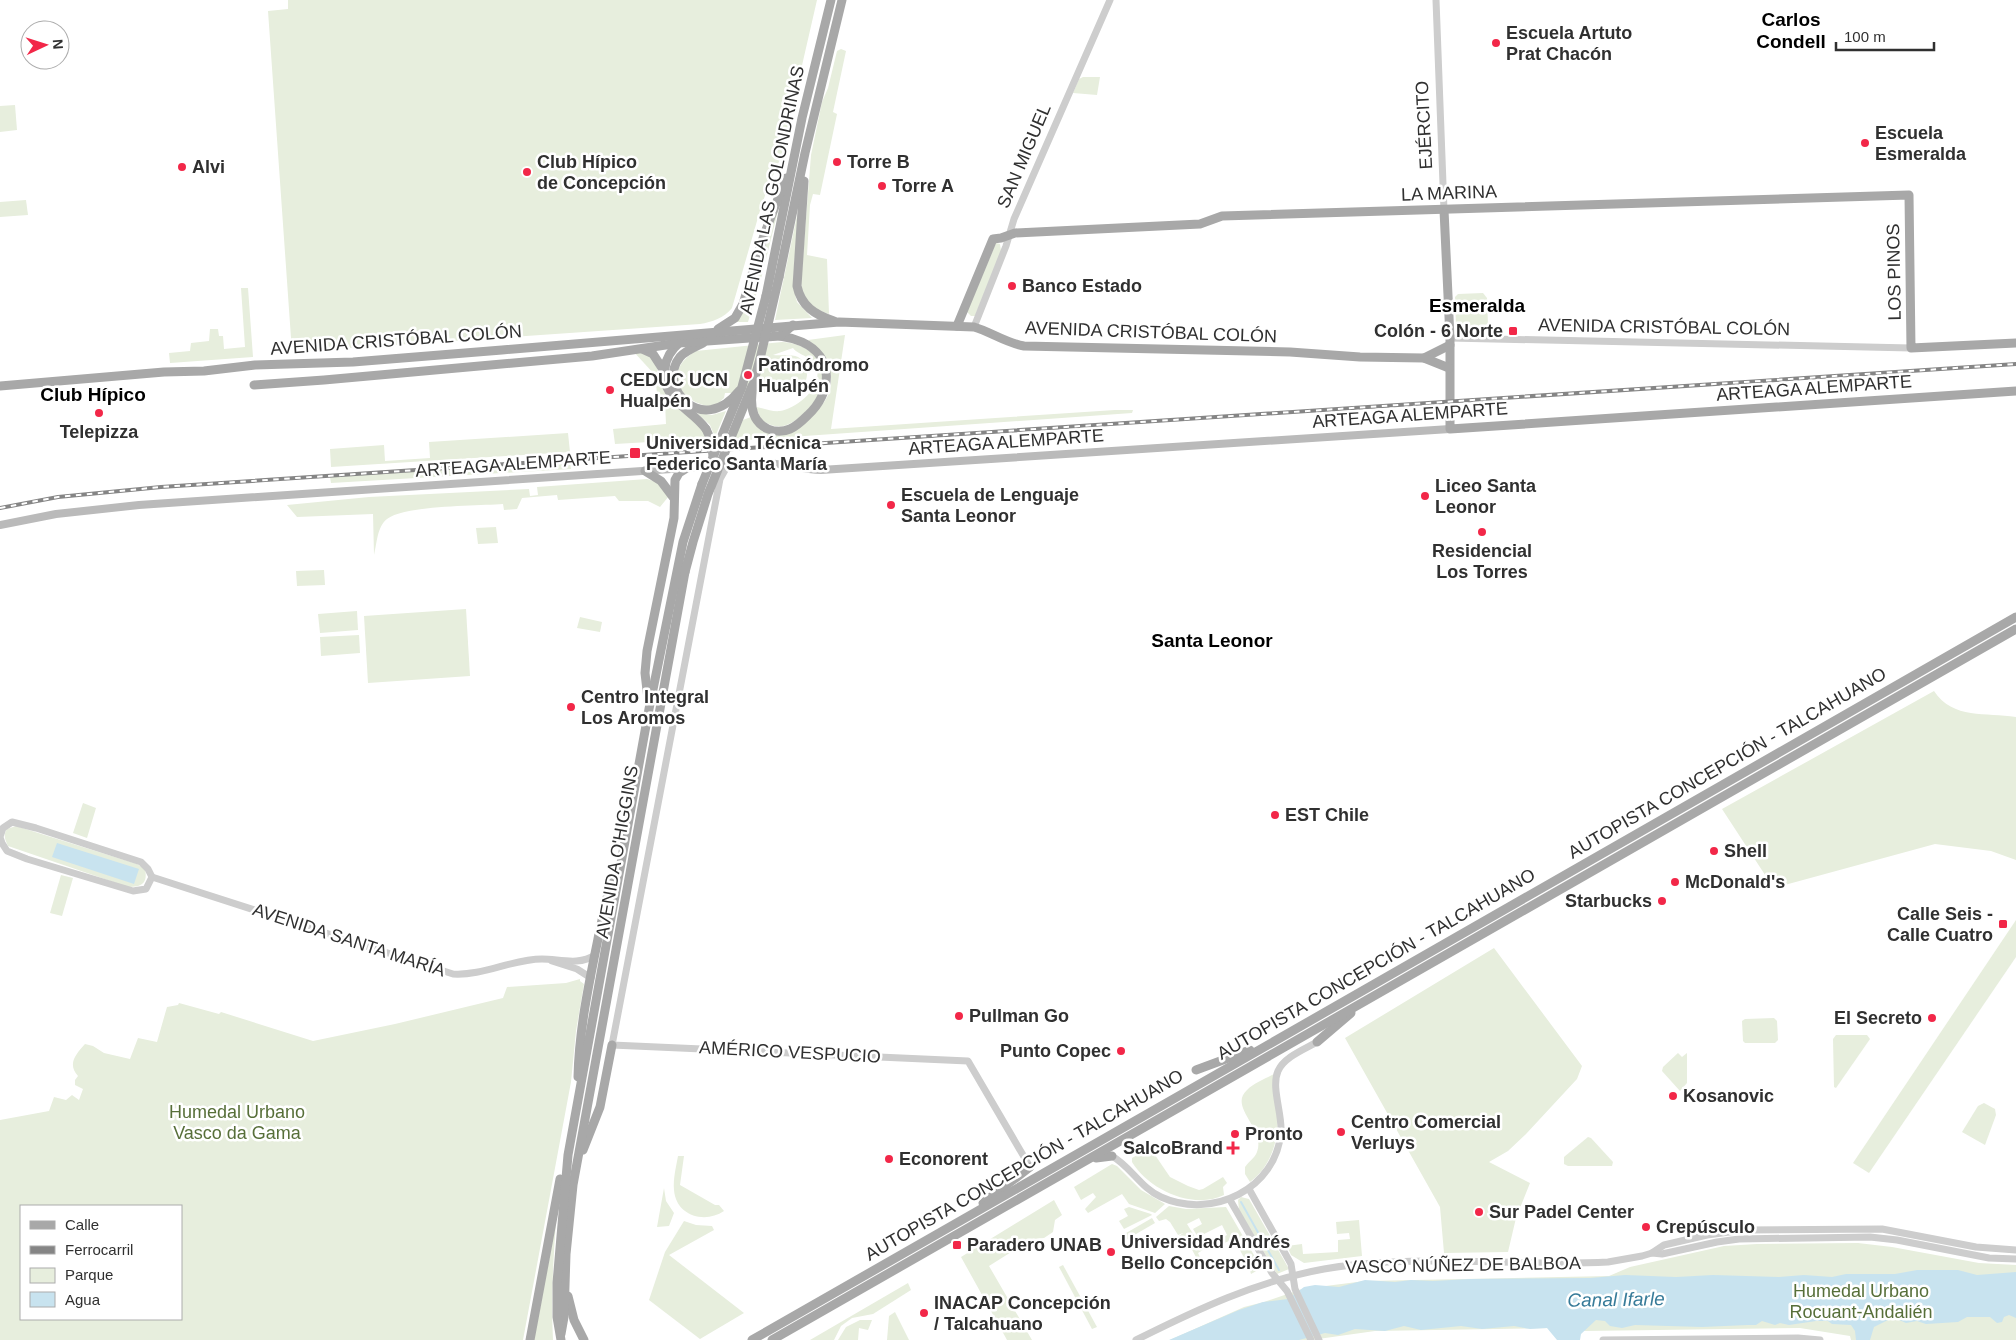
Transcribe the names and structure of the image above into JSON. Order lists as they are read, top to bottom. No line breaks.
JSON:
{"streets":{"main road":["EJÉRCITO","AVENIDA LAS GOLONDRINAS","LA MARINA","LOS PINOS","AVENIDA CRISTÓBAL COLÓN","ARTEAGA ALEMPARTE","AUTOPISTA CONCEPCIÓN - TALCAHUANO","AVENIDA O'HIGGINS"],"street":["SAN MIGUEL","AVENIDA SANTA MARÍA","AMÉRICO VESPUCIO","VASCO NÚÑEZ DE BALBOA"]},"crossings":[["EJÉRCITO","LA MARINA"],["EJÉRCITO","AVENIDA CRISTÓBAL COLÓN"],["EJÉRCITO","ARTEAGA ALEMPARTE"],["SAN MIGUEL","LA MARINA"],["SAN MIGUEL","AVENIDA CRISTÓBAL COLÓN"],["AVENIDA LAS GOLONDRINAS","AVENIDA O'HIGGINS"],["LA MARINA","LOS PINOS"],["LA MARINA","AVENIDA CRISTÓBAL COLÓN"],["LOS PINOS","AVENIDA CRISTÓBAL COLÓN"],["ARTEAGA ALEMPARTE","AVENIDA O'HIGGINS"],["AVENIDA O'HIGGINS","AMÉRICO VESPUCIO"]],"districts":["Carlos Condell","Esmeralda","Club Hípico","Santa Leonor"],"water":["Canal Ifarle"],"parks":["Humedal Urbano Vasco da Gama","Humedal Urbano Rocuant-Andalién"],"places":{"other":["Escuela Artuto Prat Chacón","Escuela Esmeralda","Torre B","Alvi","Club Hípico de Concepción","Torre A","Banco Estado","Patinódromo Hualpén","CEDUC UCN Hualpén","Telepizza","Liceo Santa Leonor","Escuela de Lenguaje Santa Leonor","Residencial Los Torres","Centro Integral Los Aromos","EST Chile","Shell","McDonald's","Starbucks","Pullman Go","El Secreto","Punto Copec","Kosanovic","Centro Comercial Verluys","Pronto","Econorent","Sur Padel Center","Crepúsculo","Universidad Andrés Bello Concepción","INACAP Concepción / Talcahuano"],"transit":["Colón - 6 Norte","Universidad Técnica Federico Santa María","Calle Seis - Calle Cuatro","Paradero UNAB"],"health":["SalcoBrand"]},"legend":["Calle","Ferrocarril","Parque","Agua"],"scale_bar":"100 m","north":"right"}
